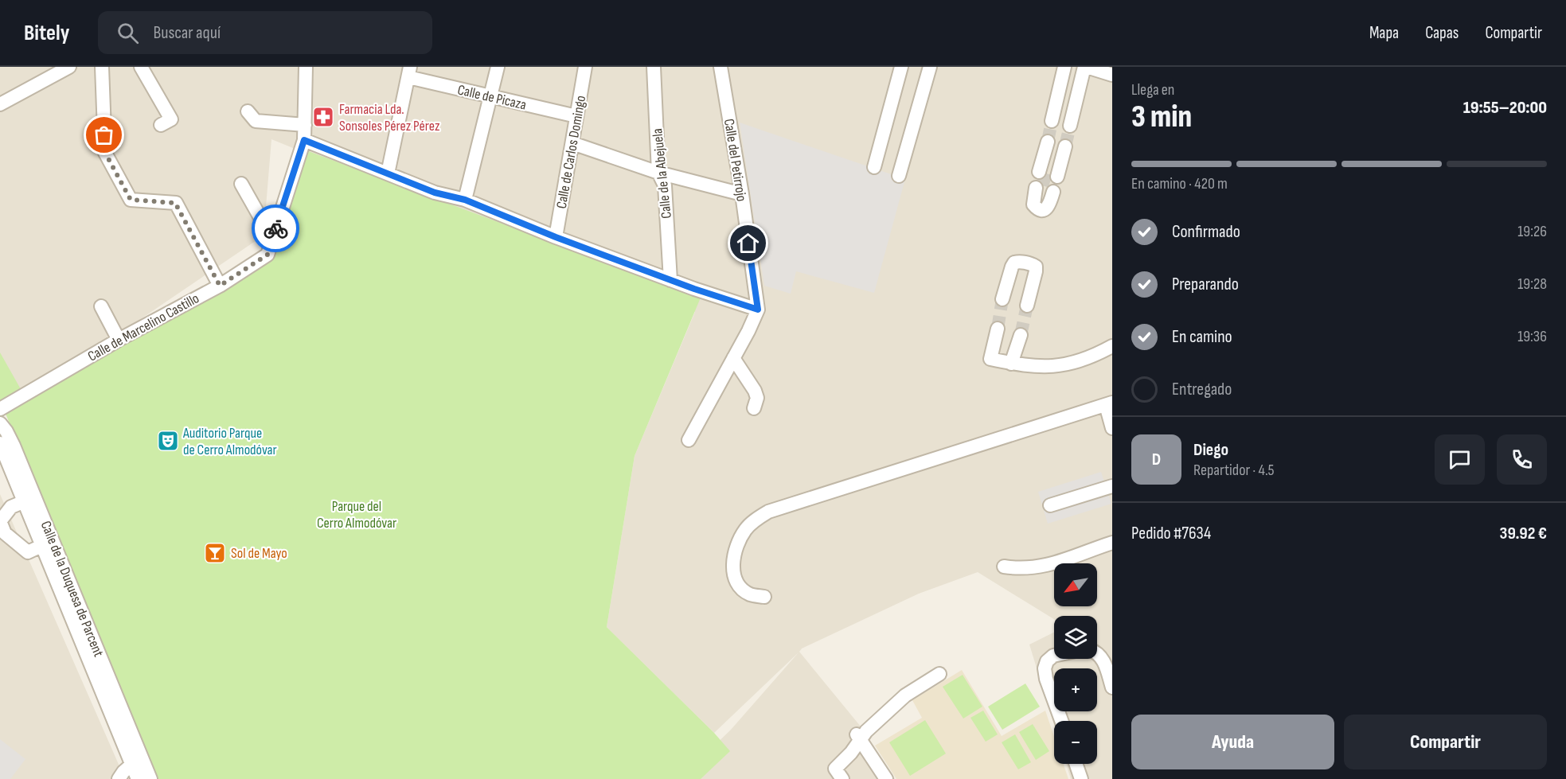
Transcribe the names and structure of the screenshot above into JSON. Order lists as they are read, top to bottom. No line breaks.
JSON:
{"streets":{"street":["Calle de Picaza","Calle de Carlos Domingo","Calle del Petirrojo","Calle de la Abejuela","Calle de Marcelino Castillo","Calle de la Duquesa de Parcent"]},"crossings":[["Calle de Picaza","Calle de Carlos Domingo"]],"parks":["Parque del Cerro Almodóvar"],"places":{"pharmacy":["Farmacia Lda. Sonsoles Pérez Pérez"],"theatre":["Auditorio Parque de Cerro Almodóvar"],"bar":["Sol de Mayo"]},"north":"bottom left","page":{"header":"Bitely","search":"Buscar aquí","nav":["Mapa","Capas","Compartir"],"heading":["3 min","Llega en","19:55–20:00"],"panel":["Diego","Repartidor · 4.5","Pedido #7634","39.92 €"],"bar":"En camino · 420 m","list":[["Confirmado","19:26"],["Preparando","19:28"],["En camino","19:36"],"Entregado"],"round":"D","map_buttons":["+","−"],"buttons":["Ayuda","Compartir"]}}
